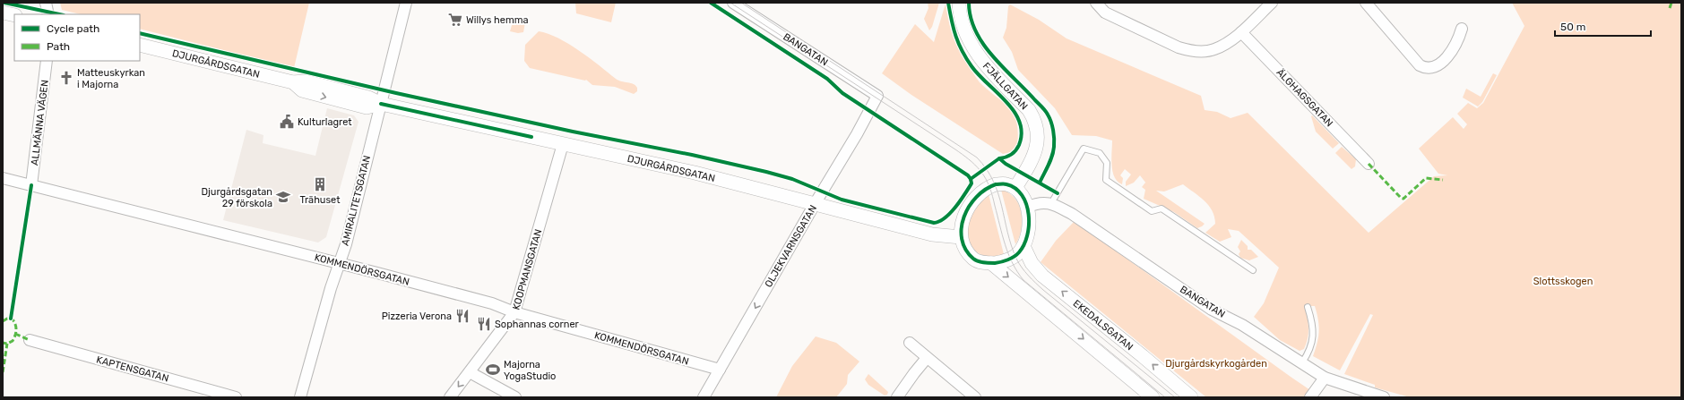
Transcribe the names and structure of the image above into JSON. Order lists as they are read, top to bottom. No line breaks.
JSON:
{"streets":{"street":["BANGATAN","DJURGÅRDSGATAN","FJÄLLGATAN","ÄLGHAGSGATAN","ALLMÄNNA VÄGEN","AMIRALITETSGATAN","OLJEKVARNSGATAN","KOMMENDÖRSGATAN","KOOPMANSGATAN","EKEDALSGATAN","KAPTENSGATAN"]},"crossings":[["BANGATAN","OLJEKVARNSGATAN"],["DJURGÅRDSGATAN","FJÄLLGATAN"],["DJURGÅRDSGATAN","AMIRALITETSGATAN"],["DJURGÅRDSGATAN","OLJEKVARNSGATAN"],["DJURGÅRDSGATAN","KOOPMANSGATAN"],["DJURGÅRDSGATAN","EKEDALSGATAN"],["FJÄLLGATAN","EKEDALSGATAN"],["ALLMÄNNA VÄGEN","KOMMENDÖRSGATAN"],["AMIRALITETSGATAN","KOMMENDÖRSGATAN"],["OLJEKVARNSGATAN","KOMMENDÖRSGATAN"],["KOMMENDÖRSGATAN","KOOPMANSGATAN"]],"one_way":["OLJEKVARNSGATAN"],"parks":["Slottsskogen","Djurgårdskyrkogården"],"places":{"supermarket":["Willys hemma"],"church":["Matteuskyrkan i Majorna"],"public building":["Kulturlagret"],"building":["Trähuset"],"school or university":["Djurgårdsgatan 29 förskola"],"restaurant":["Pizzeria Verona","Sophannas corner"],"sports":["Majorna YogaStudio"]},"legend":["Cycle path","Path"],"scale_bar":"50 m"}
